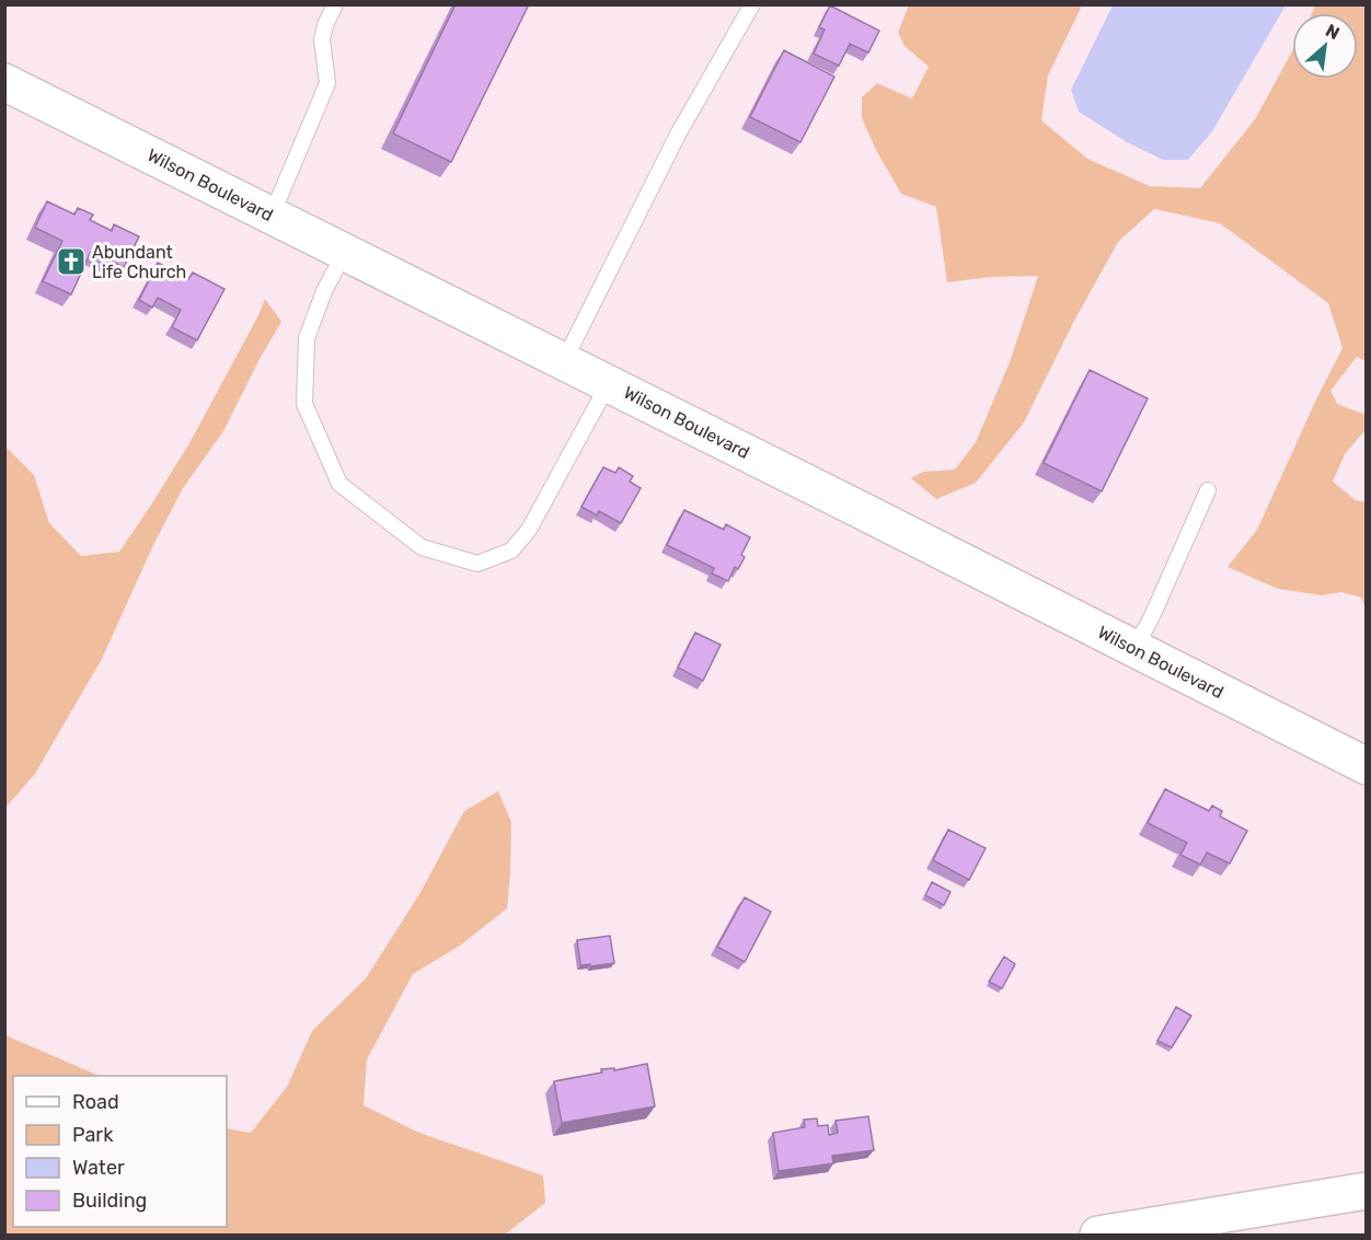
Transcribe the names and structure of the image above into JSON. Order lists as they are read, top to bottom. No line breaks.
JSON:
{"streets":{"main road":["Wilson Boulevard"]},"places":{"church":["Abundant Life Church"]},"legend":["Road","Park","Water","Building"],"north":"top right"}
